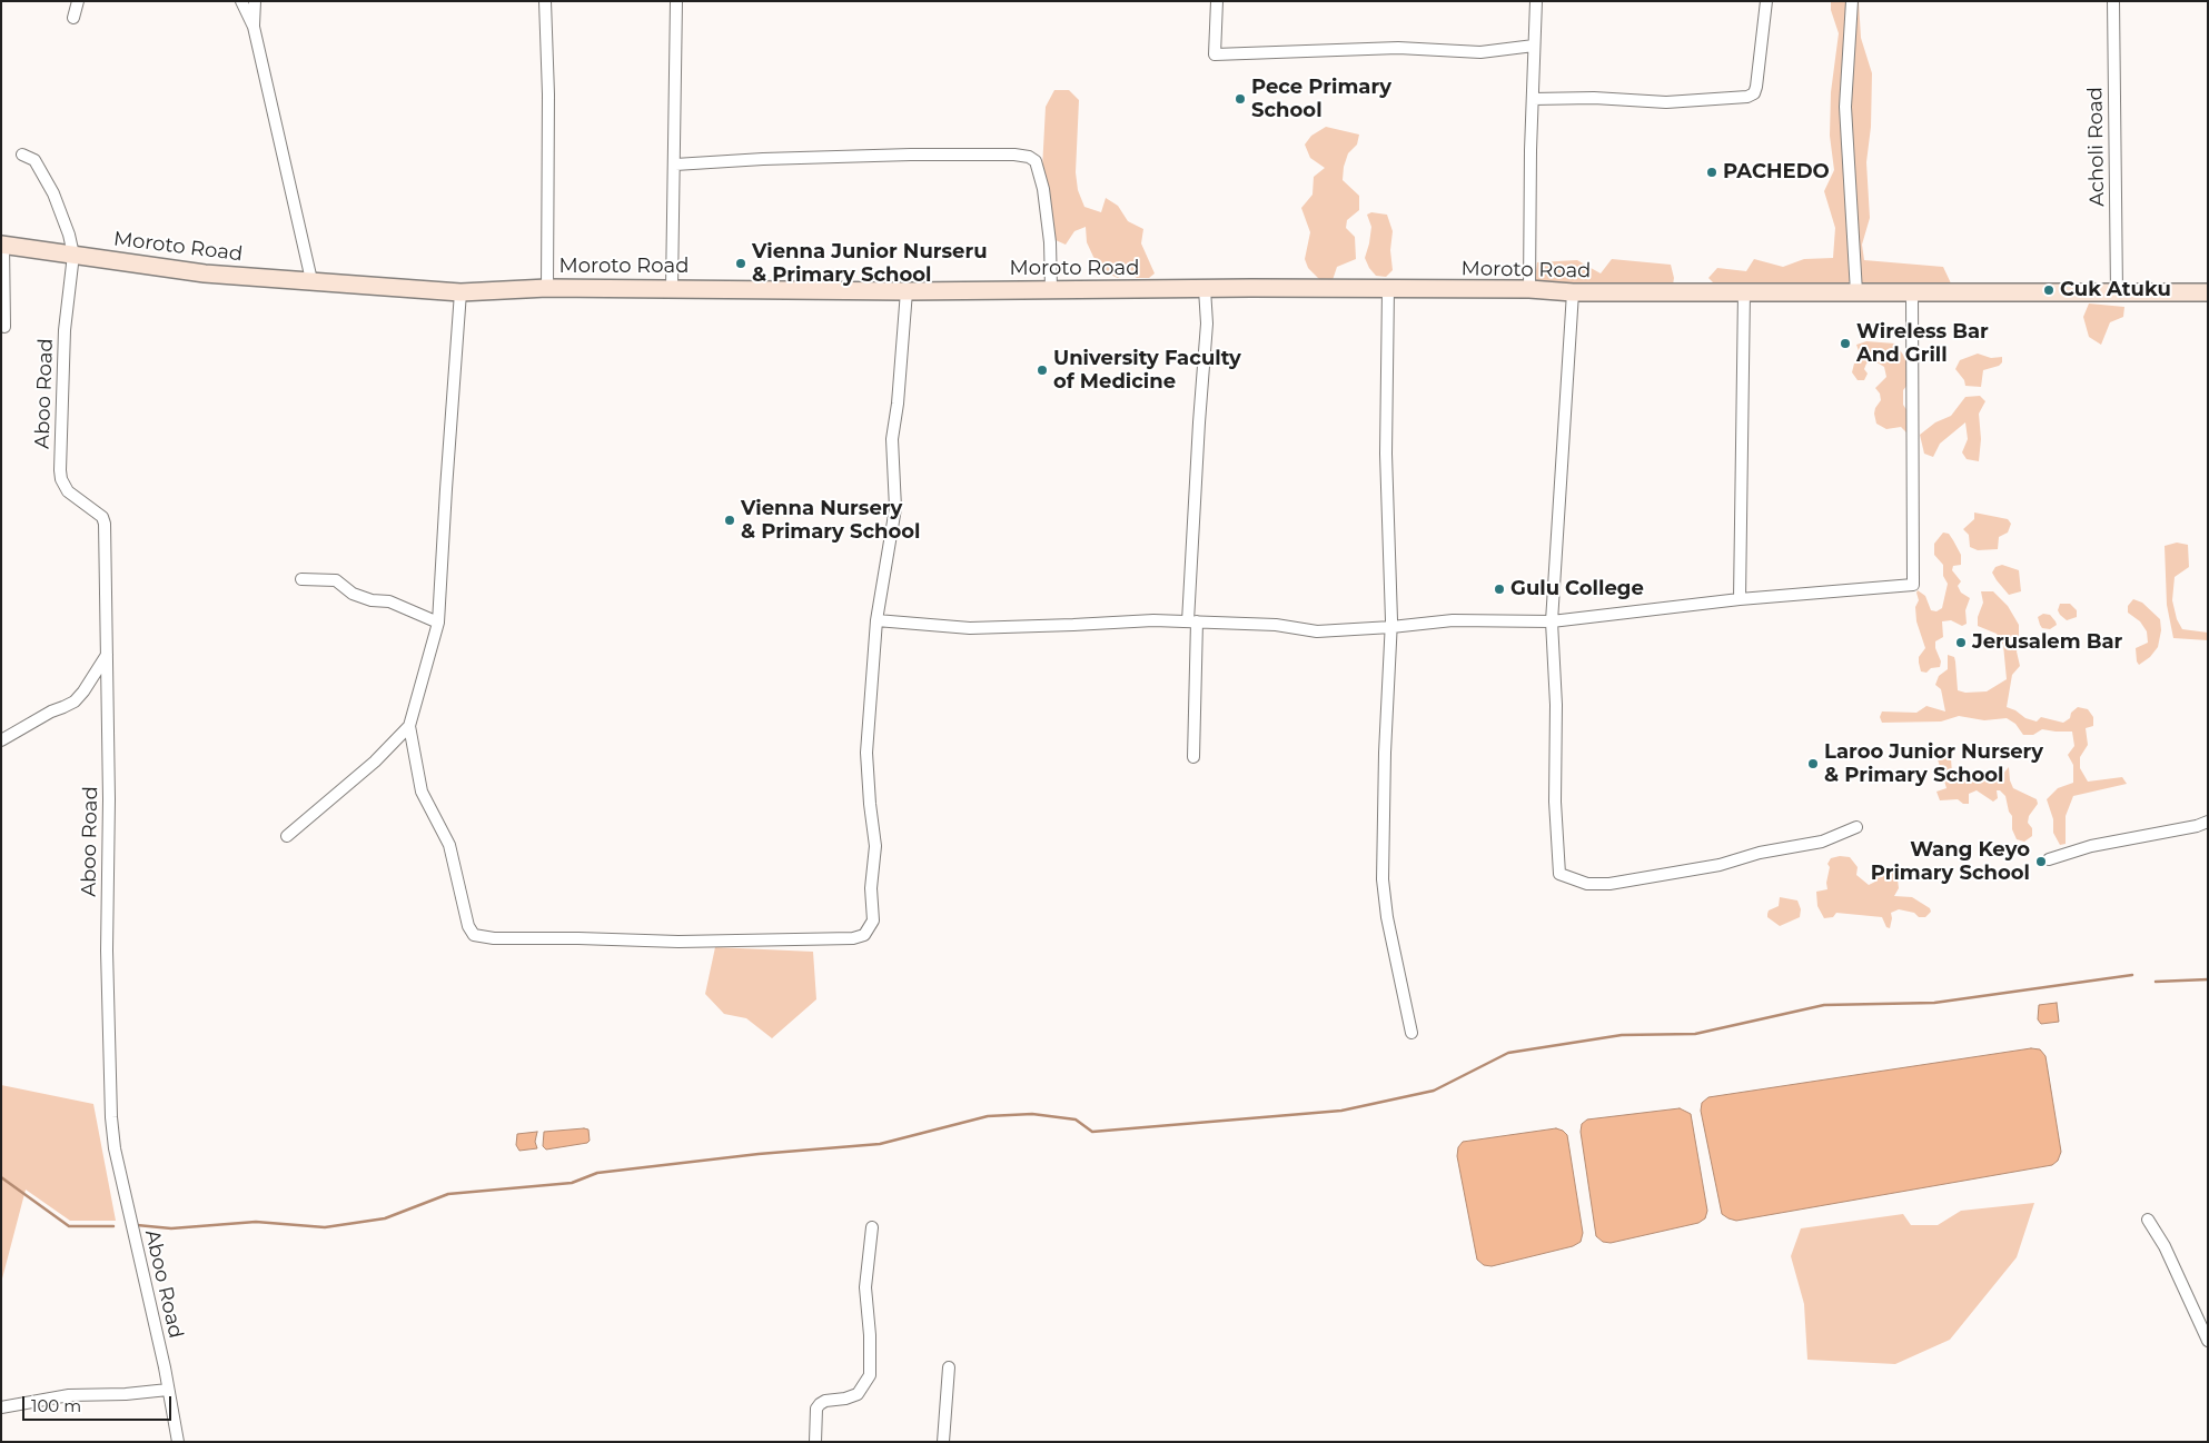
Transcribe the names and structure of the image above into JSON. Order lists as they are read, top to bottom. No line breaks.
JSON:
{"streets":{"main road":["Moroto Road"],"street":["Acholi Road","Aboo Road"]},"crossings":[["Acholi Road","Moroto Road"],["Moroto Road","Aboo Road"]],"places":["Pece Primary School","PACHEDO","Vienna Junior Nurseru & Primary School","Cuk Atuku","Wireless Bar And Grill","University Faculty of Medicine","Vienna Nursery & Primary School","Gulu College","Jerusalem Bar","Laroo Junior Nursery & Primary School","Wang Keyo Primary School"],"scale_bar":"100 m"}
